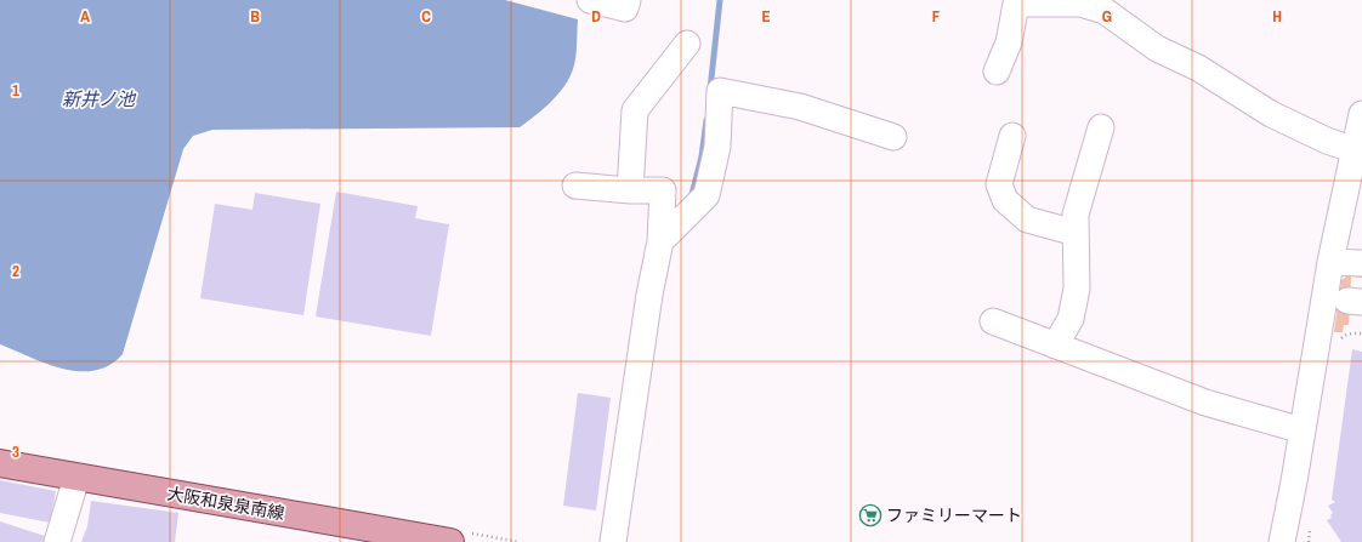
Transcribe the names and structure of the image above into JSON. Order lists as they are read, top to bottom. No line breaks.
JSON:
{"streets":{"main road":["大阪和泉泉南線"]},"water":["新井ノ池"],"places":{"supermarket":["ファミリーマート"]},"grid":{"columns":["A","B","C","D","E","F","G","H"],"rows":["1","2","3"]}}
